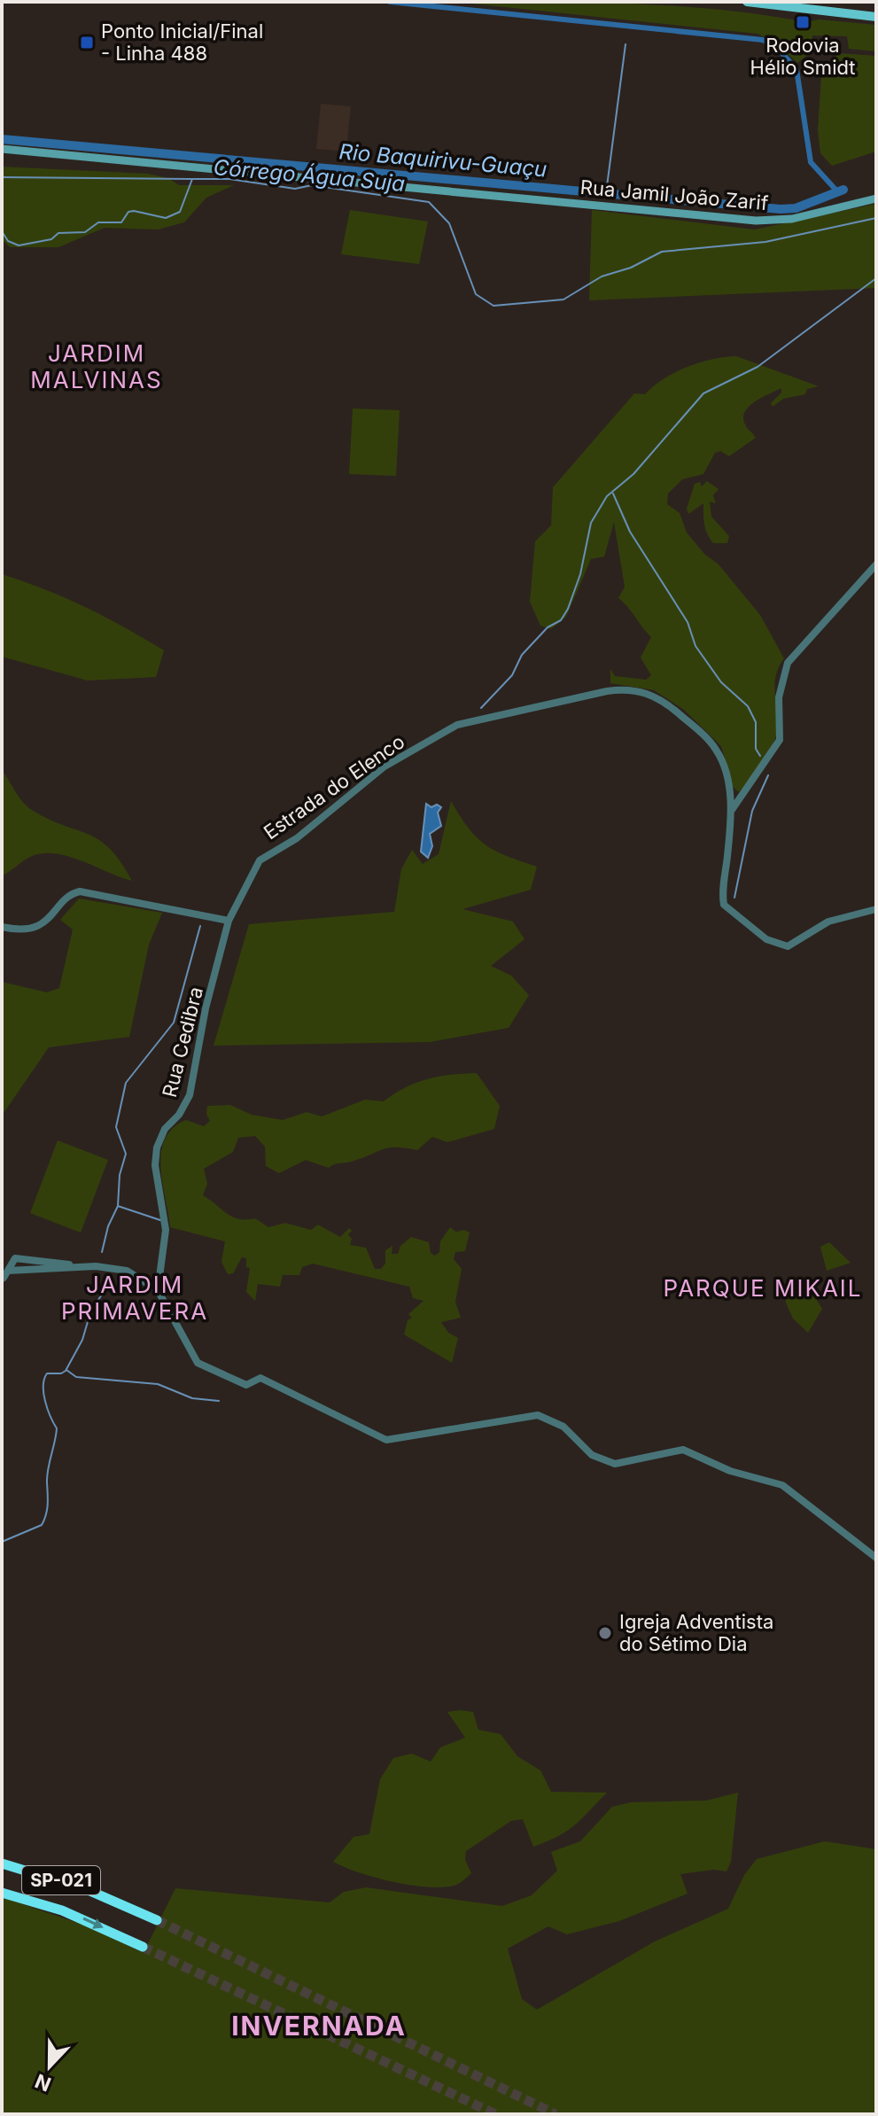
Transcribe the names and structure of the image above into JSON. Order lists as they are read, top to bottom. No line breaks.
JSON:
{"streets":{"highway":["SP-021"],"main road":["Rua Jamil João Zarif"],"street":["Estrada do Elenco","Rua Cedibra"]},"crossings":[["Estrada do Elenco","Rua Cedibra"]],"districts":["JARDIM MALVINAS","JARDIM PRIMAVERA","PARQUE MIKAIL","INVERNADA"],"water":["Rio Baquirivu-Guaçu","Córrego Água Suja"],"places":{"transit":["Rodovia Hélio Smidt","Ponto Inicial/Final - Linha 488"],"other":["Igreja Adventista do Sétimo Dia"]},"north":"bottom"}
